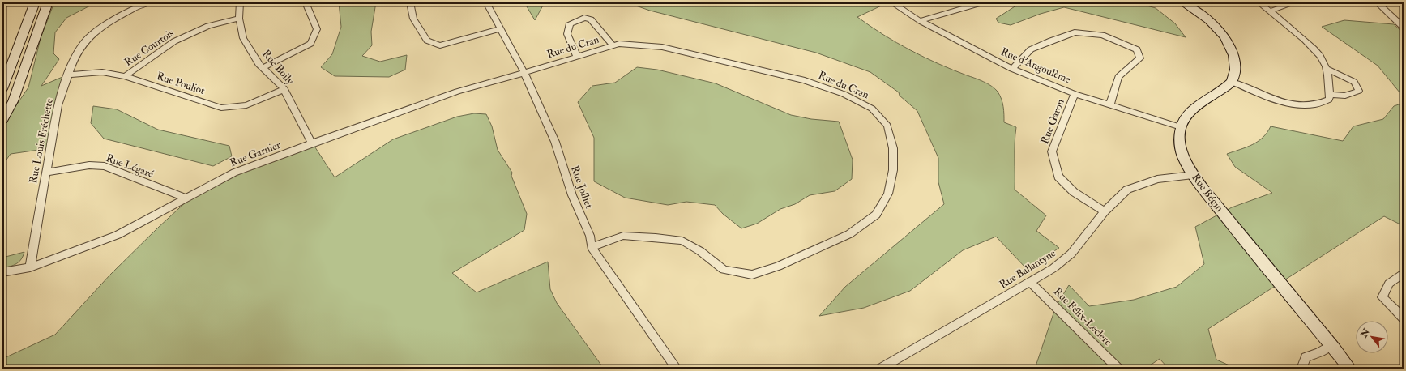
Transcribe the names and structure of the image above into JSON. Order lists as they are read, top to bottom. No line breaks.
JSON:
{"streets":{"street":["Rue du Cran","Rue Courtois","Rue d'Angoulème","Rue Boily","Rue Pouliot","Rue Garon","Rue Louis Fréchette","Rue Garnier","Rue Légaré","Rue Jolliet","Rue Bégin","Rue Ballantyne","Rue Félix-Leclerc"]},"crossings":[["Rue du Cran","Rue Garnier"],["Rue du Cran","Rue Jolliet"],["Rue Courtois","Rue Boily"],["Rue Courtois","Rue Pouliot"],["Rue d'Angoulème","Rue Garon"],["Rue d'Angoulème","Rue Bégin"],["Rue Boily","Rue Pouliot"],["Rue Boily","Rue Garnier"],["Rue Pouliot","Rue Louis Fréchette"],["Rue Garon","Rue Ballantyne"],["Rue Louis Fréchette","Rue Garnier"],["Rue Louis Fréchette","Rue Légaré"],["Rue Garnier","Rue Légaré"],["Rue Garnier","Rue Jolliet"],["Rue Bégin","Rue Ballantyne"],["Rue Ballantyne","Rue Félix-Leclerc"]],"north":"top left"}
